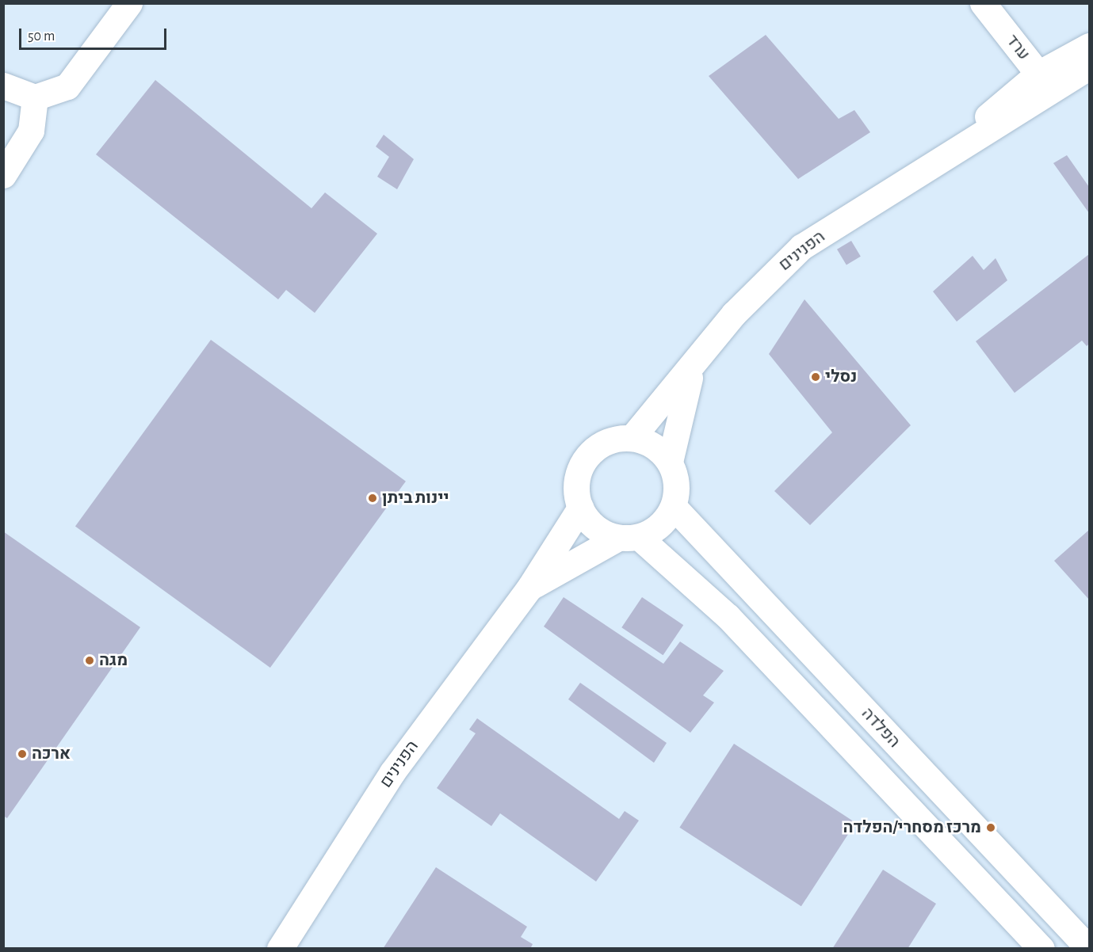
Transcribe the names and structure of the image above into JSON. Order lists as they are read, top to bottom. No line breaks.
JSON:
{"streets":{"street":["ערד","הפנינים","הפלדה"]},"crossings":[["ערד","הפנינים"],["הפנינים","הפלדה"]],"places":["נסלי","יינות ביתן","מגה","ארכה","מרכז מסחרי/הפלדה"],"scale_bar":"50 m"}
